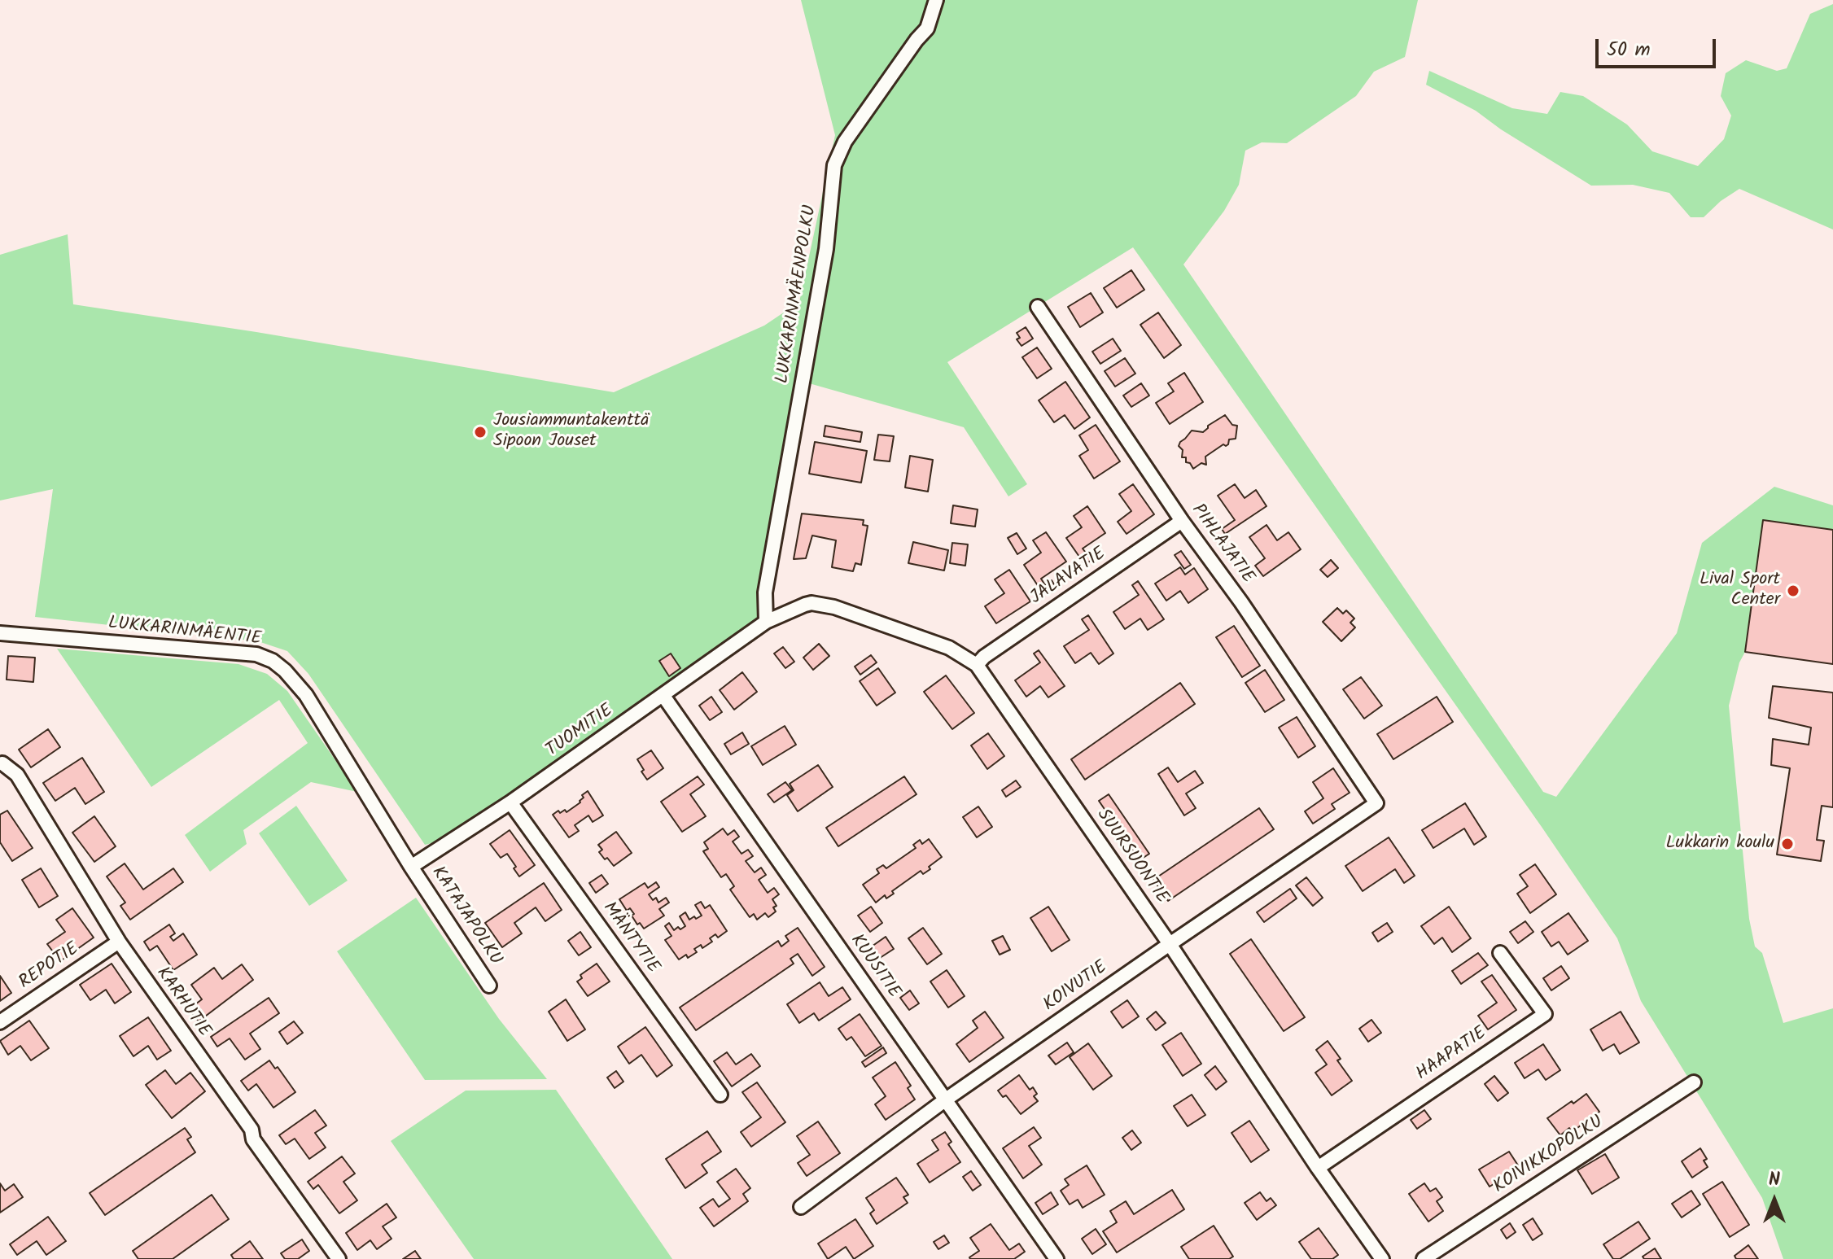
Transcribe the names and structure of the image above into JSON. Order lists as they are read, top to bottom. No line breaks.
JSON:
{"streets":{"street":["LUKKARINMÄENPOLKU","PIHLAJATIE","JALAVATIE","LUKKARINMÄENTIE","TUOMITIE","SUURSUONTIE","KATAJAPOLKU","MÄNTYTIE","REPOTIE","KUUSITIE","KOIVUTIE","KARHUTIE","HAAPATIE","KOIVIKKOPOLKU"]},"crossings":[["LUKKARINMÄENPOLKU","TUOMITIE"],["LUKKARINMÄENPOLKU","SUURSUONTIE"],["PIHLAJATIE","JALAVATIE"],["PIHLAJATIE","KOIVUTIE"],["JALAVATIE","SUURSUONTIE"],["LUKKARINMÄENTIE","TUOMITIE"],["LUKKARINMÄENTIE","KATAJAPOLKU"],["TUOMITIE","SUURSUONTIE"],["TUOMITIE","KATAJAPOLKU"],["TUOMITIE","MÄNTYTIE"],["TUOMITIE","KUUSITIE"],["SUURSUONTIE","KOIVUTIE"],["SUURSUONTIE","HAAPATIE"],["REPOTIE","KARHUTIE"],["KUUSITIE","KOIVUTIE"]],"places":["Jousiammuntakenttä Sipoon Jouset","Lival Sport Center","Lukkarin koulu"],"scale_bar":"50 m","north":"top"}
